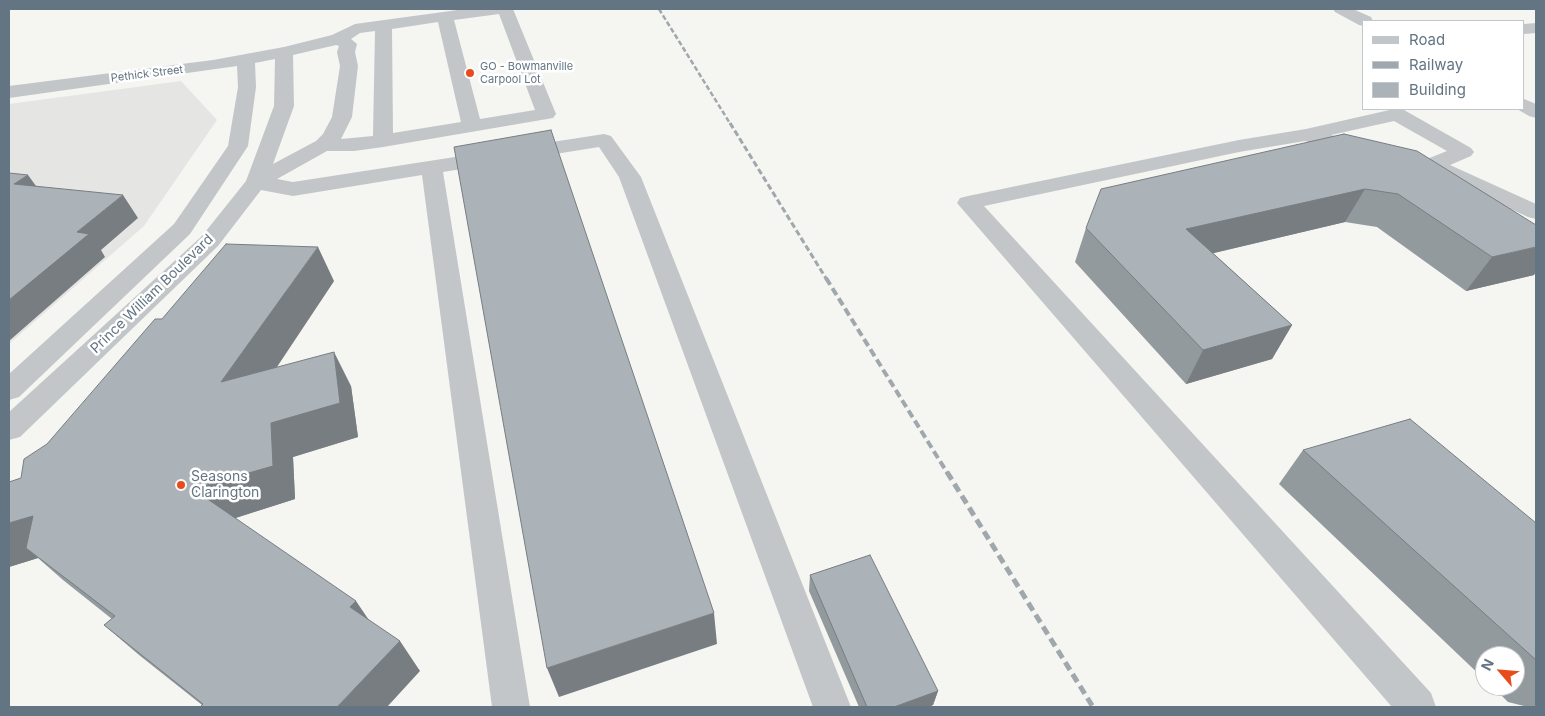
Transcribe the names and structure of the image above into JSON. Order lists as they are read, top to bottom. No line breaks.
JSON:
{"streets":{"street":["Pethick Street","Prince William Boulevard"]},"crossings":[["Pethick Street","Prince William Boulevard"]],"places":["GO - Bowmanville Carpool Lot","Seasons Clarington"],"legend":["Road","Railway","Building"],"north":"top left"}
